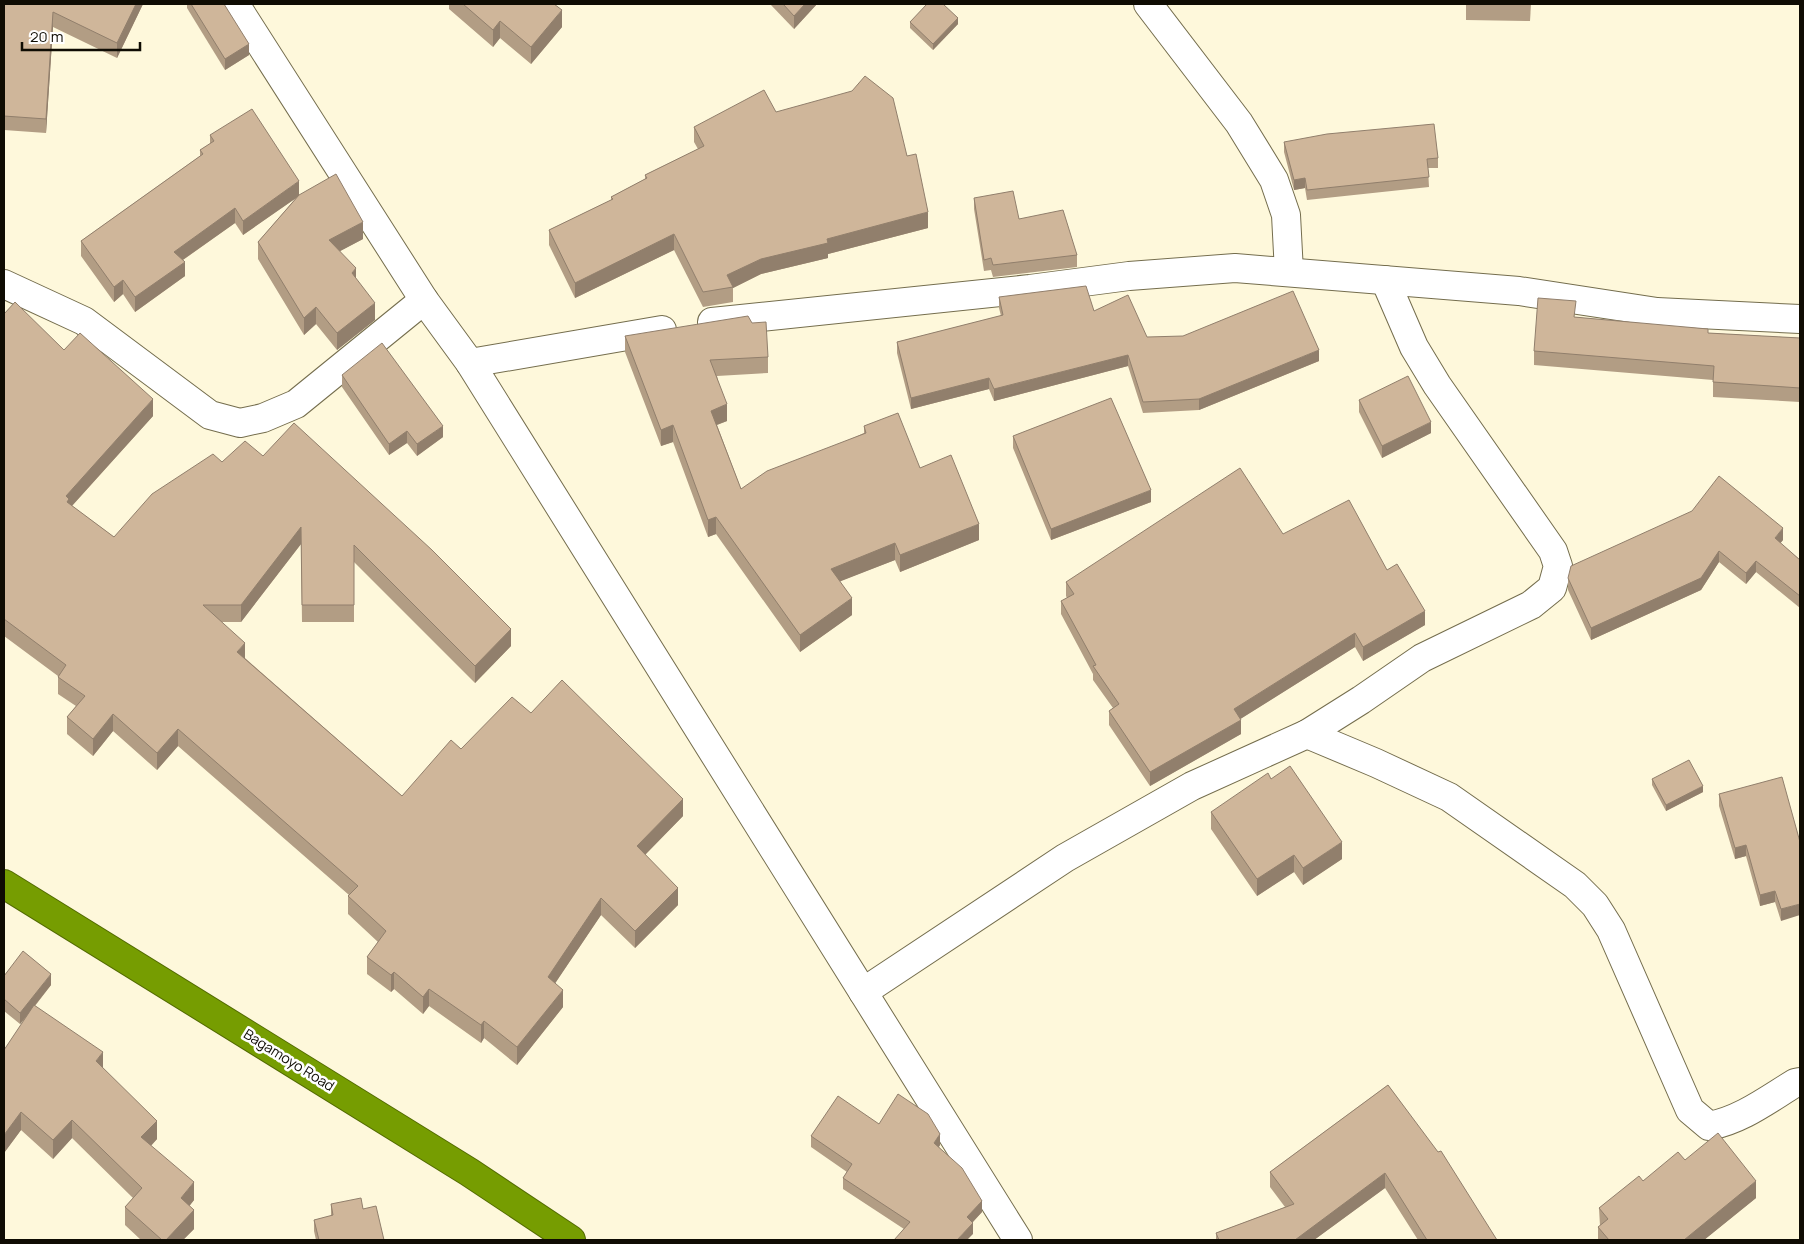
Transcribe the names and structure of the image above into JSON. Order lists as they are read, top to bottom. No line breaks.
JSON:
{"streets":{"highway":["Bagamoyo Road"]},"scale_bar":"20 m"}
